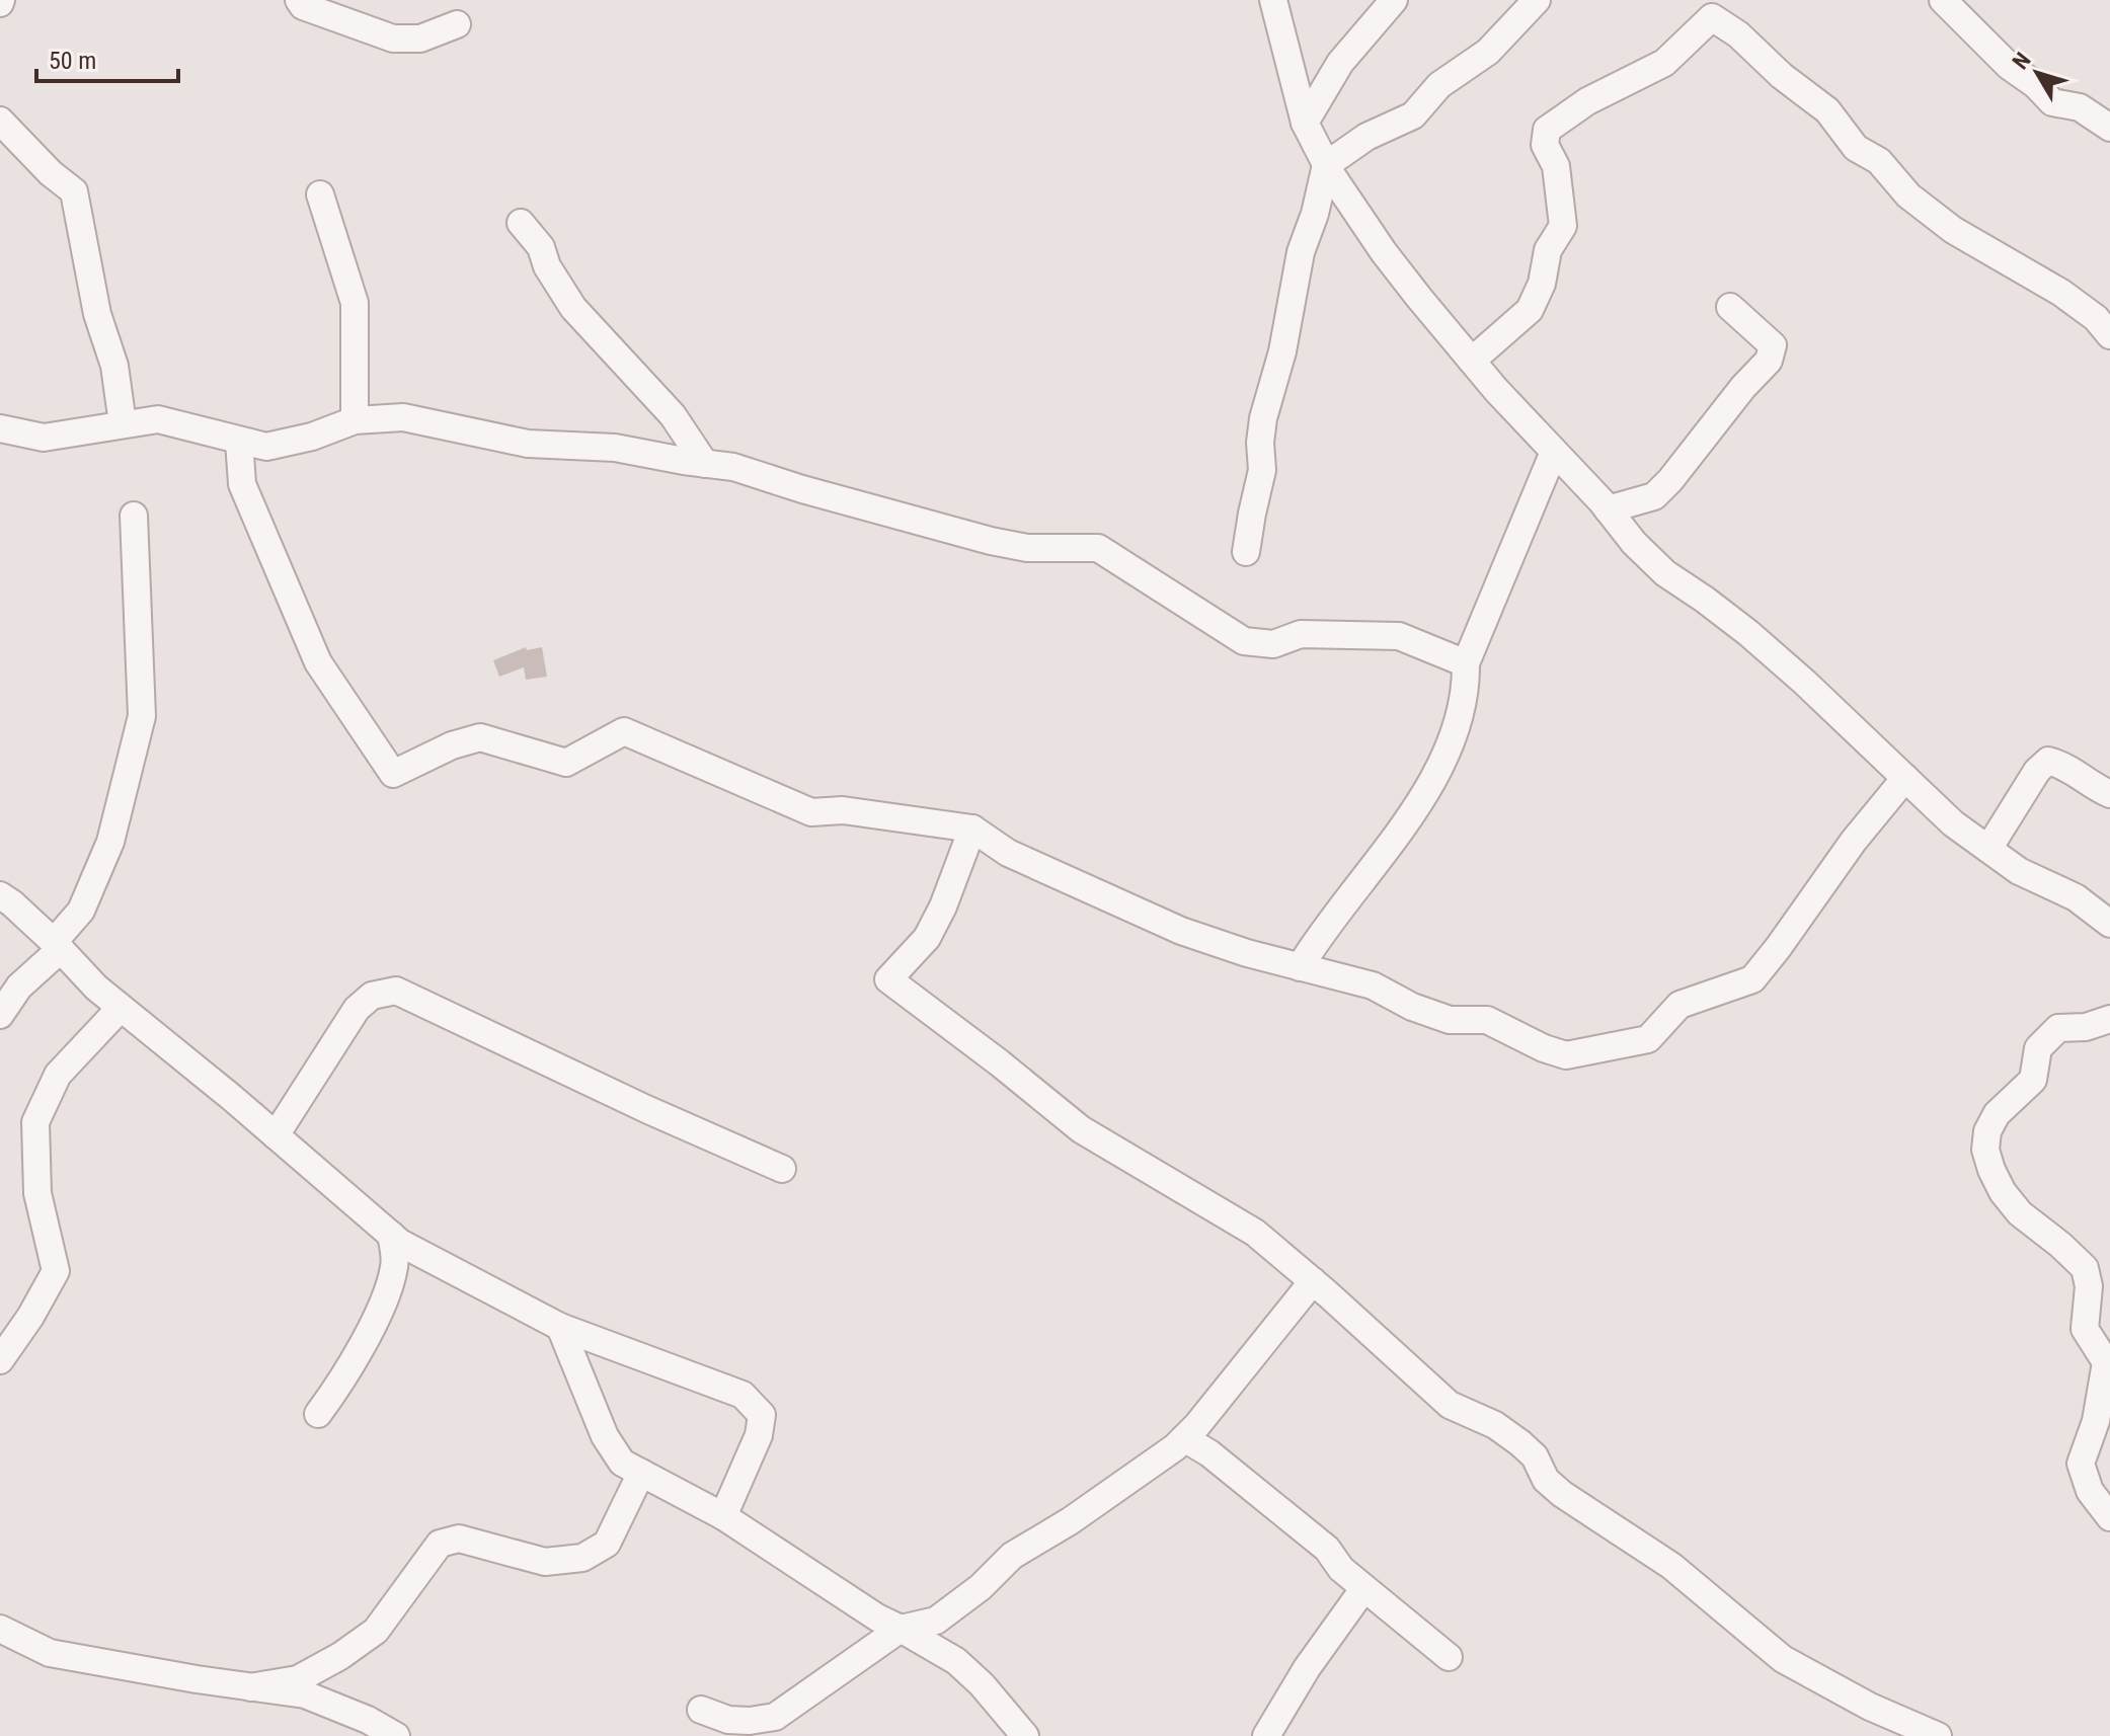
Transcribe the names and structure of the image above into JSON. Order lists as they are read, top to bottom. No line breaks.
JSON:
{"scale_bar":"50 m","north":"top left"}
